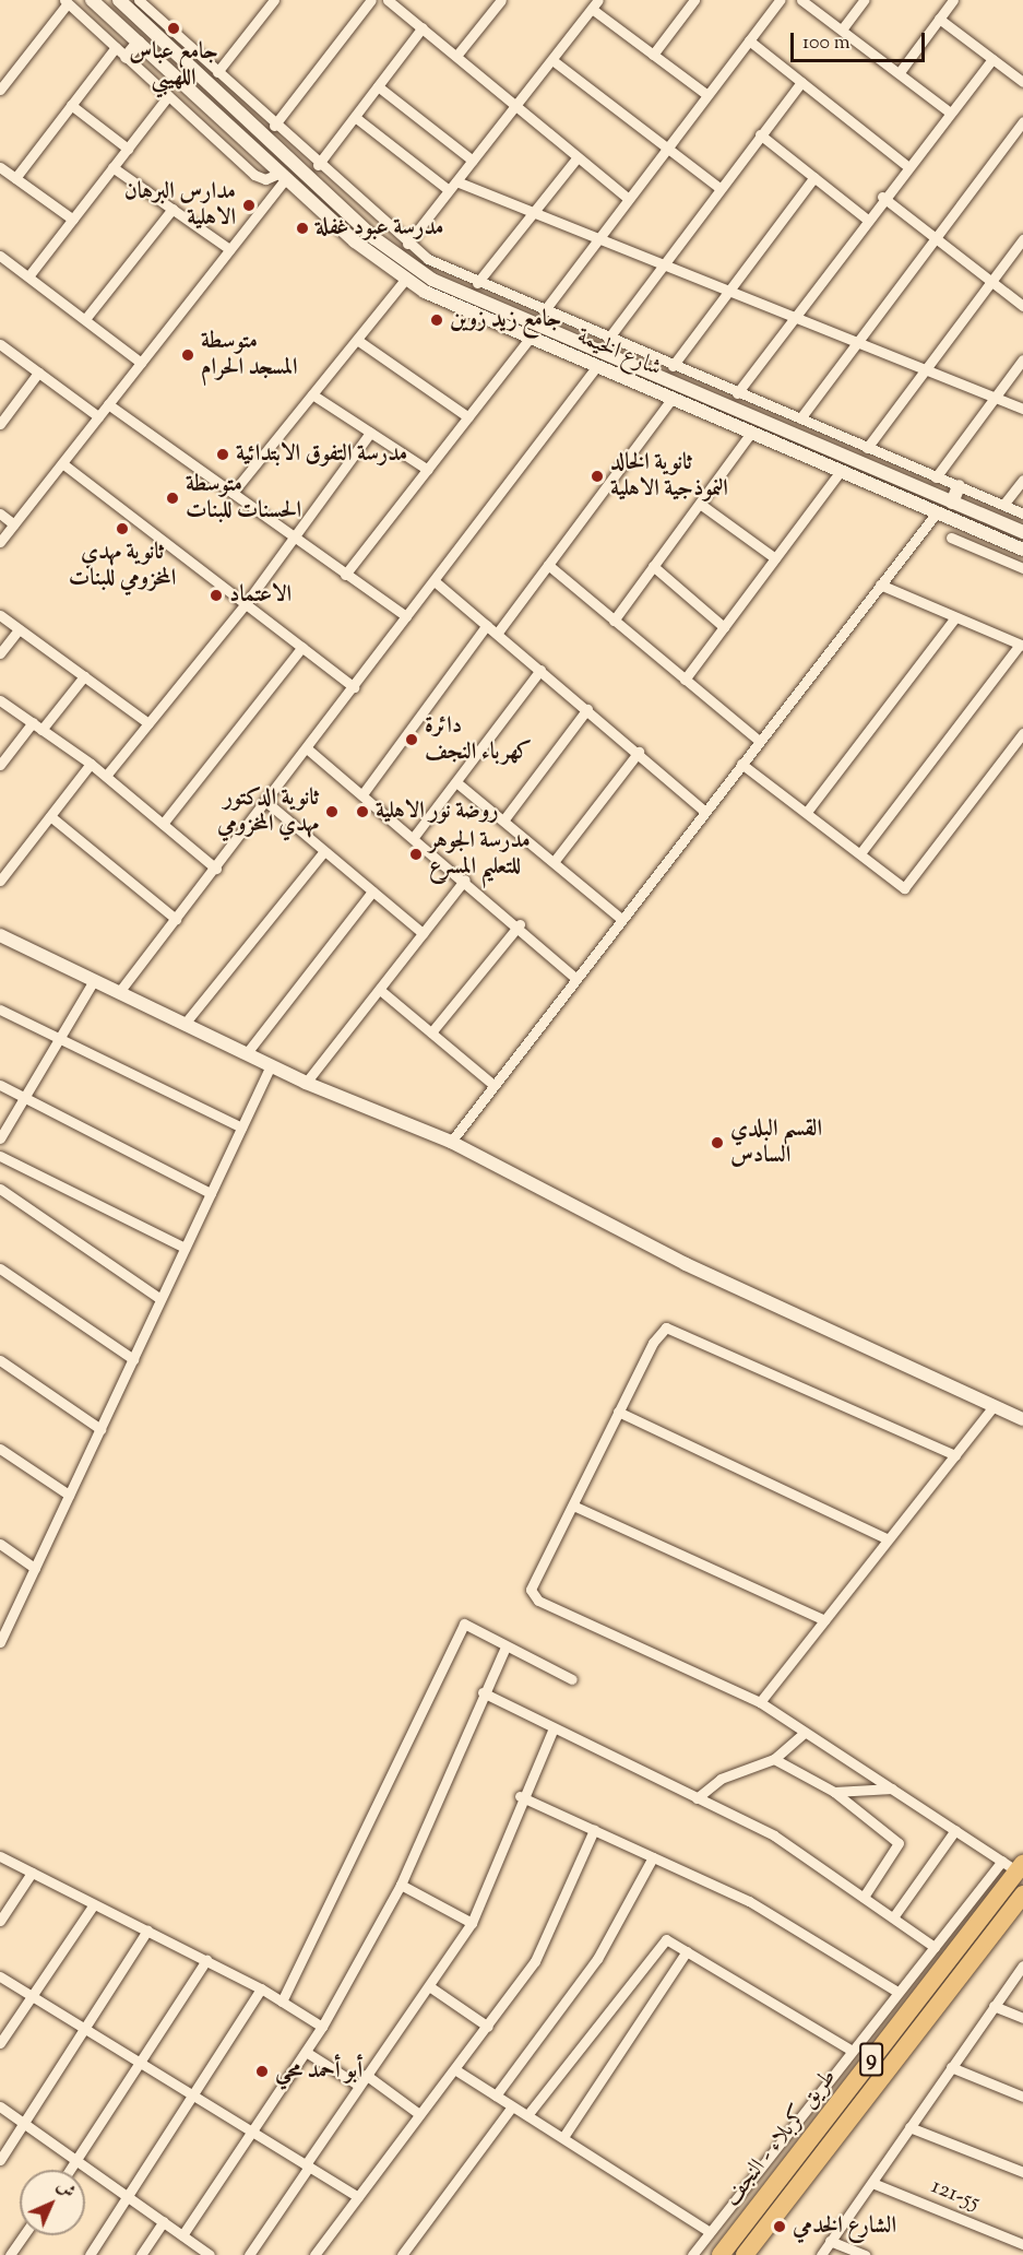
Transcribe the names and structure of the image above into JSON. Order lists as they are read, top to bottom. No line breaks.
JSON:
{"streets":{"highway":["9","طريق کربلاء - النجف"],"street":["شارع الخيمة","121-55"]},"places":["جامع عباس اللهيبي","مدارس البرهان الاهلية","مدرسة عبود غفلة","جامع زيد زوين","متوسطة المسجد الحرام","مدرسة التفوق الابتدائية","ثانوية الخالد النموذجية الاهلية","متوسطة الحسنات للبنات","ثانوية مهدي المخزومي للبنات","الاعتماد","دائرة كهرباء النجف","ثانوية الدكتور مهدي المخزومي","روضة نور الاهلية","مدرسة الجوهر للتعليم المسرع","القسم البلدي السادس","أبو أحمد محي","الشارع الخدمي"],"scale_bar":"100 m","north":"top right"}
